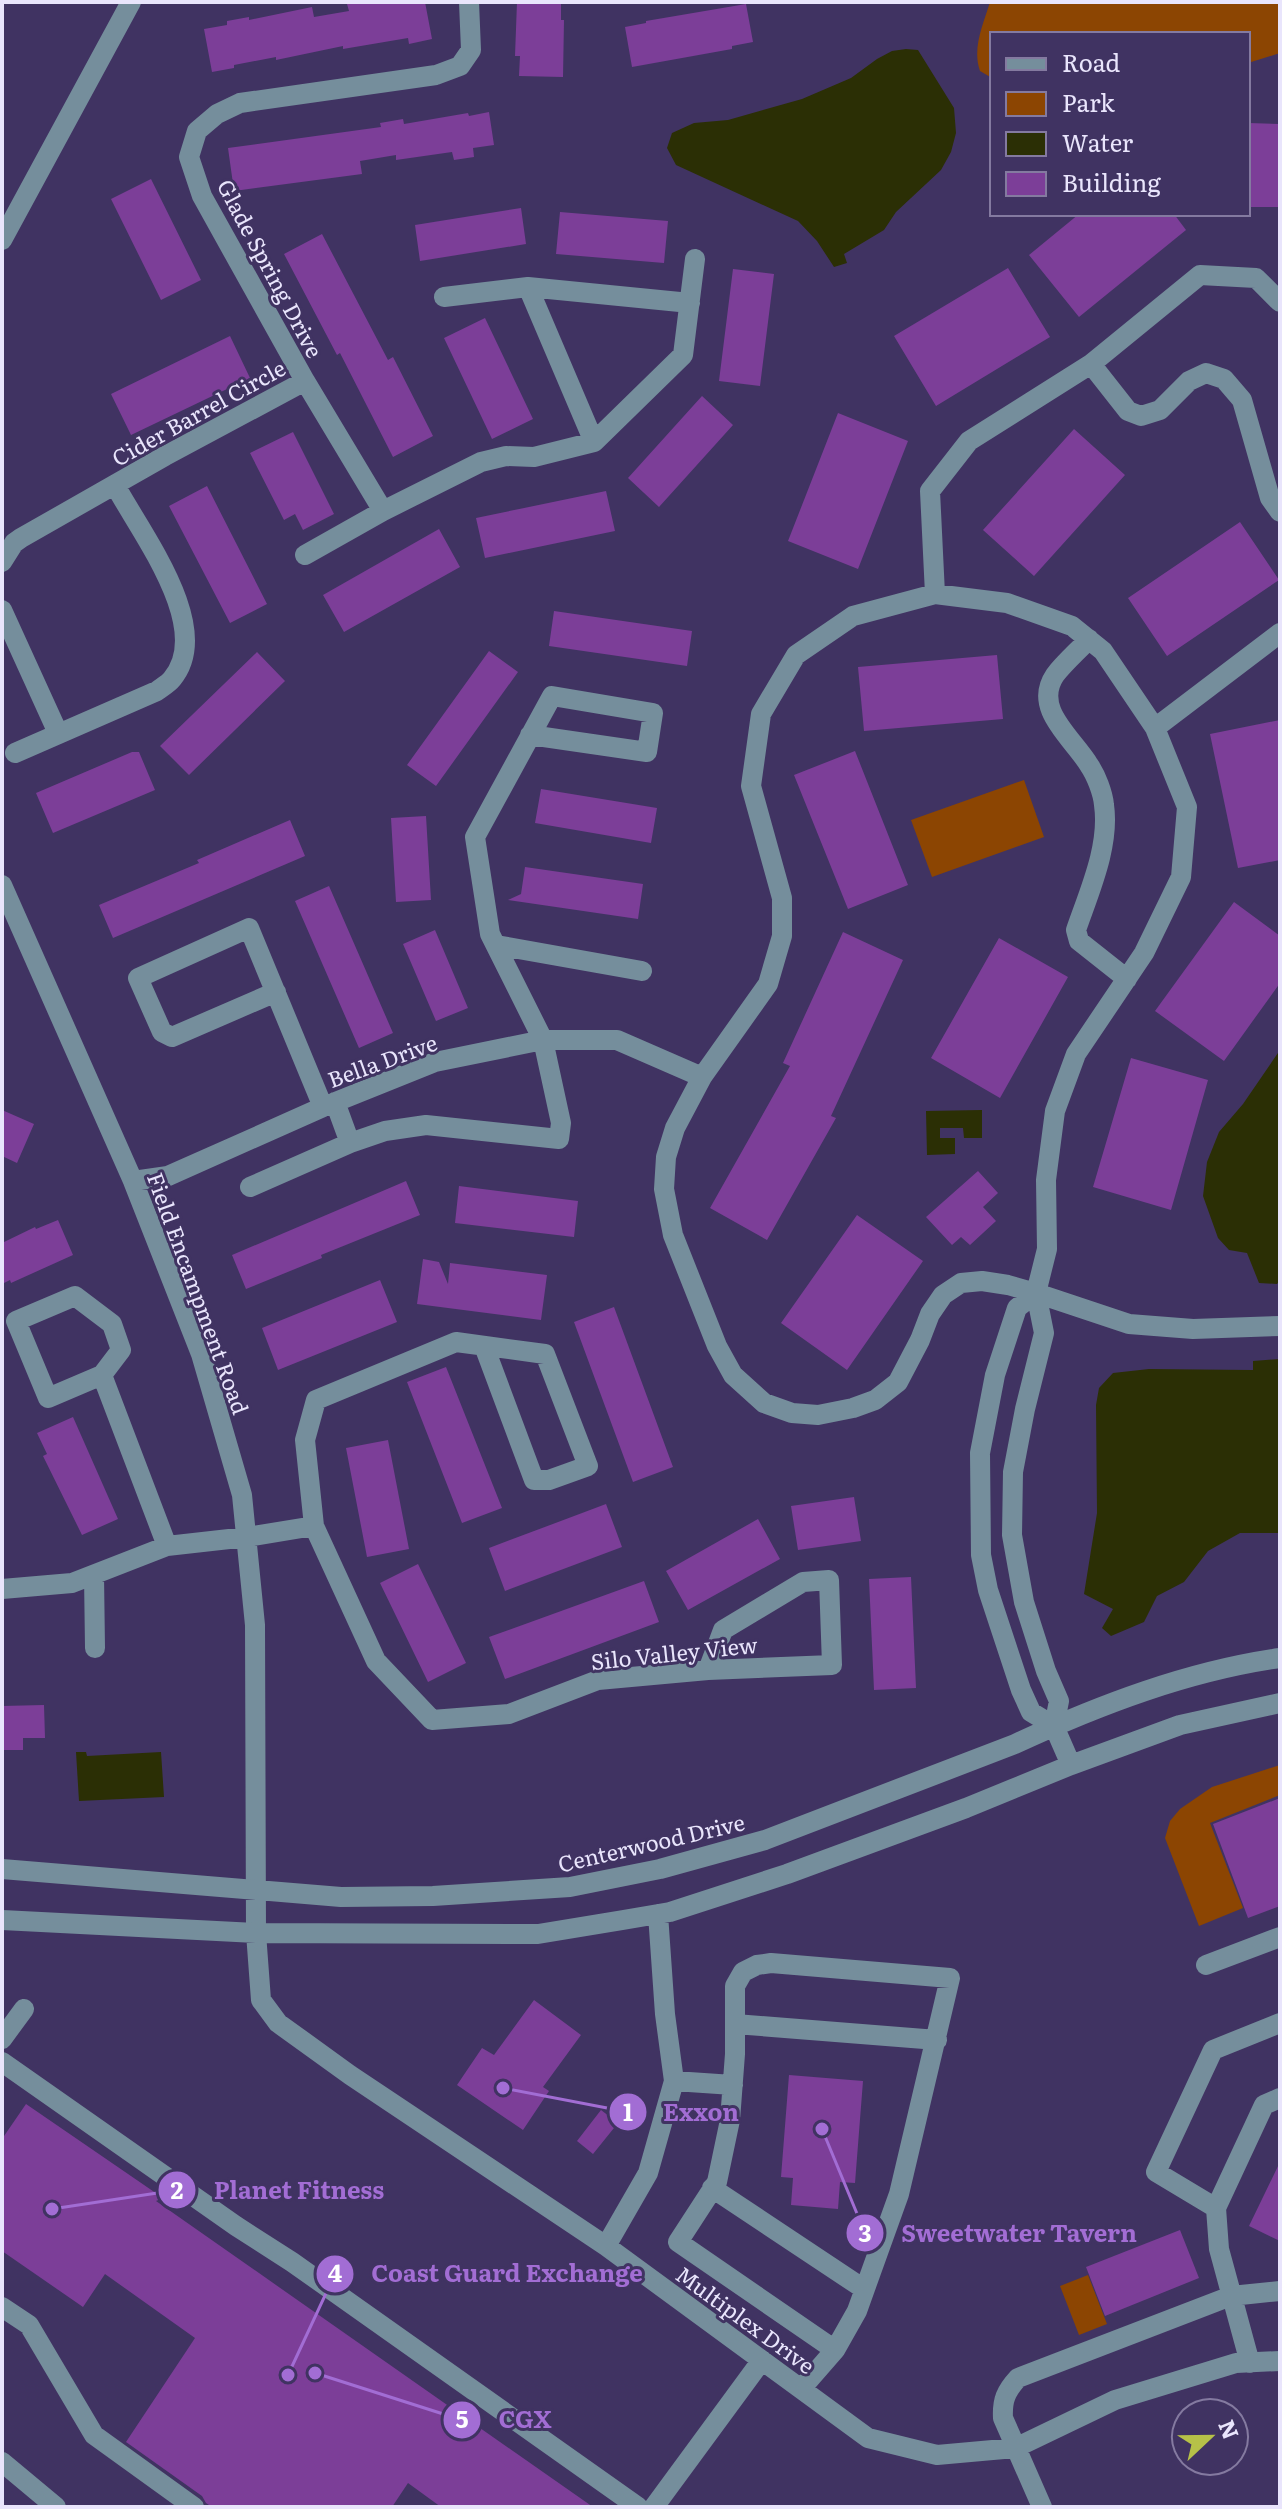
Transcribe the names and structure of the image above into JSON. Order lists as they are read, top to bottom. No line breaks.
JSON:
{"streets":{"street":["Glade Spring Drive","Cider Barrel Circle","Bella Drive","Field Encampment Road","Silo Valley View","Centerwood Drive","Multiplex Drive"]},"crossings":[["Glade Spring Drive","Cider Barrel Circle"],["Bella Drive","Field Encampment Road"],["Field Encampment Road","Centerwood Drive"],["Field Encampment Road","Multiplex Drive"]],"places":["Exxon","Sweetwater Tavern","Planet Fitness","CGX","Coast Guard Exchange"],"legend":["Road","Park","Water","Building"],"north":"right"}
